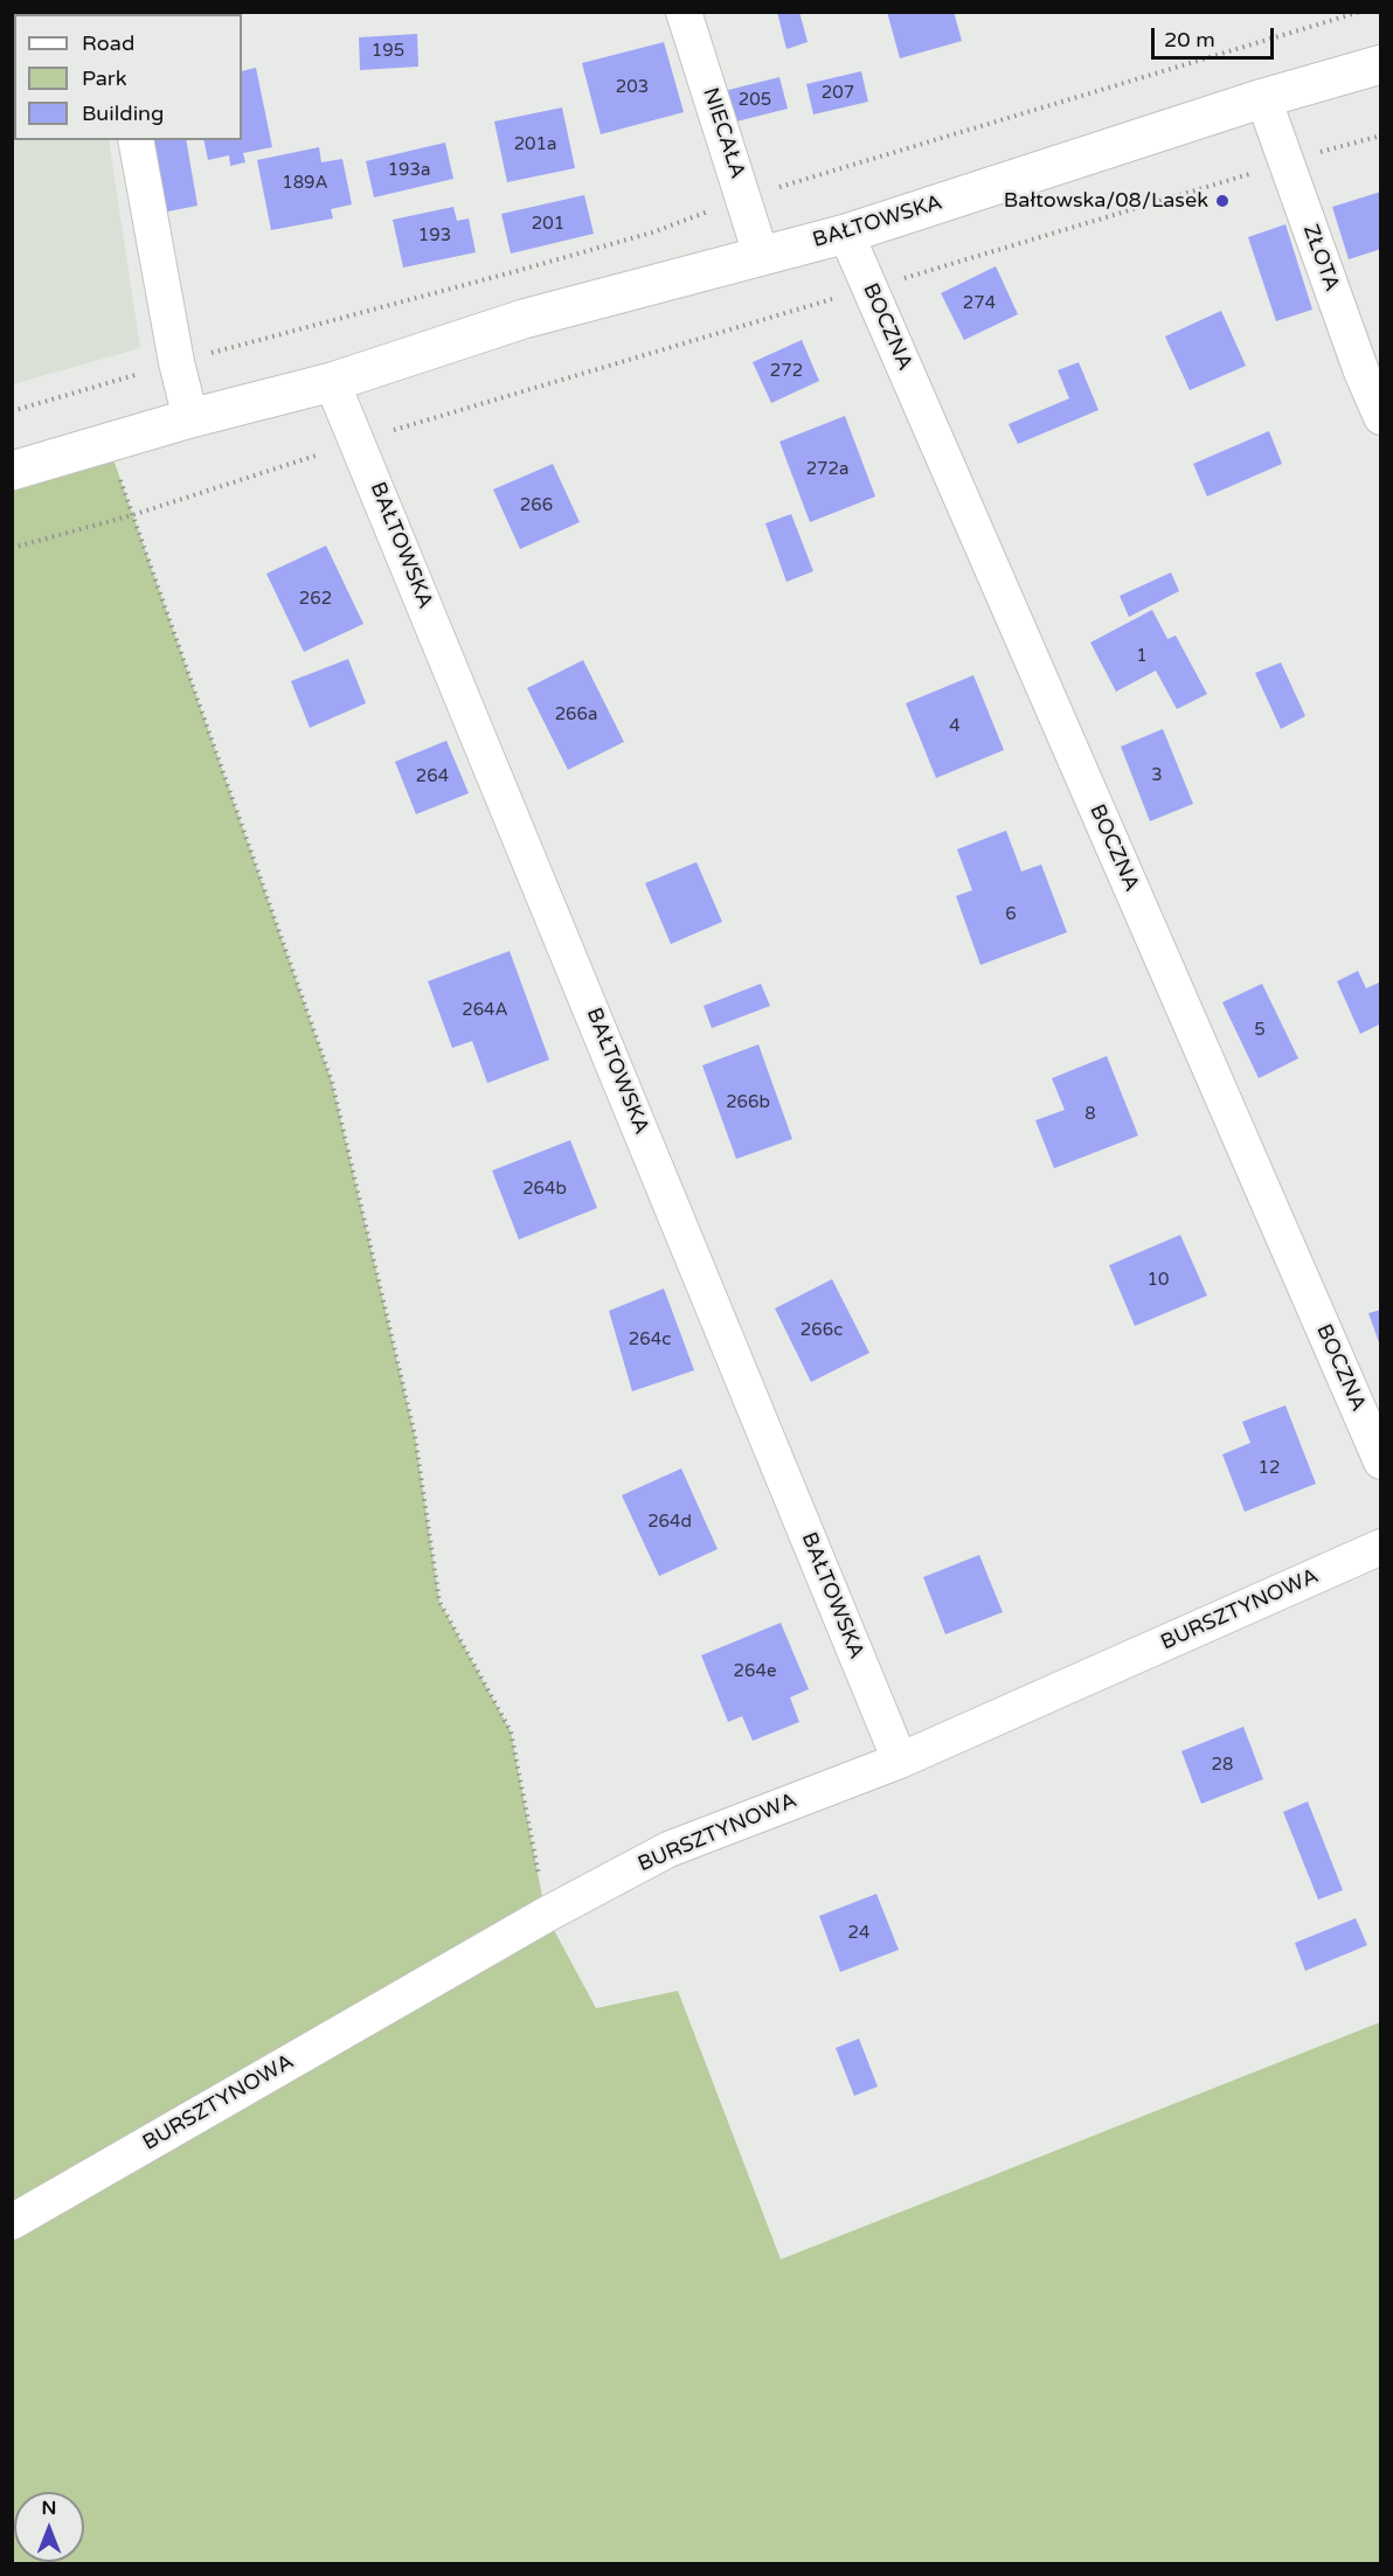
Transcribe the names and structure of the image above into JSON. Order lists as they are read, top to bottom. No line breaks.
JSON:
{"streets":{"main road":["BAŁTOWSKA"],"street":["NIECAŁA","ZŁOTA","BOCZNA","BURSZTYNOWA"]},"crossings":[["NIECAŁA","BAŁTOWSKA"],["BAŁTOWSKA","ZŁOTA"],["BAŁTOWSKA","BOCZNA"],["BAŁTOWSKA","BURSZTYNOWA"]],"places":["Bałtowska/08/Lasek"],"house_numbers":["195","203","207","205","201a","193a","189A","201","193","274","272","272a","266","262","1","266a","4","3","264","6","264A","5","266b","8","264b","10","266c","264c","12","264d","264e","28","24"],"legend":["Road","Park","Building"],"scale_bar":"20 m","north":"top"}
